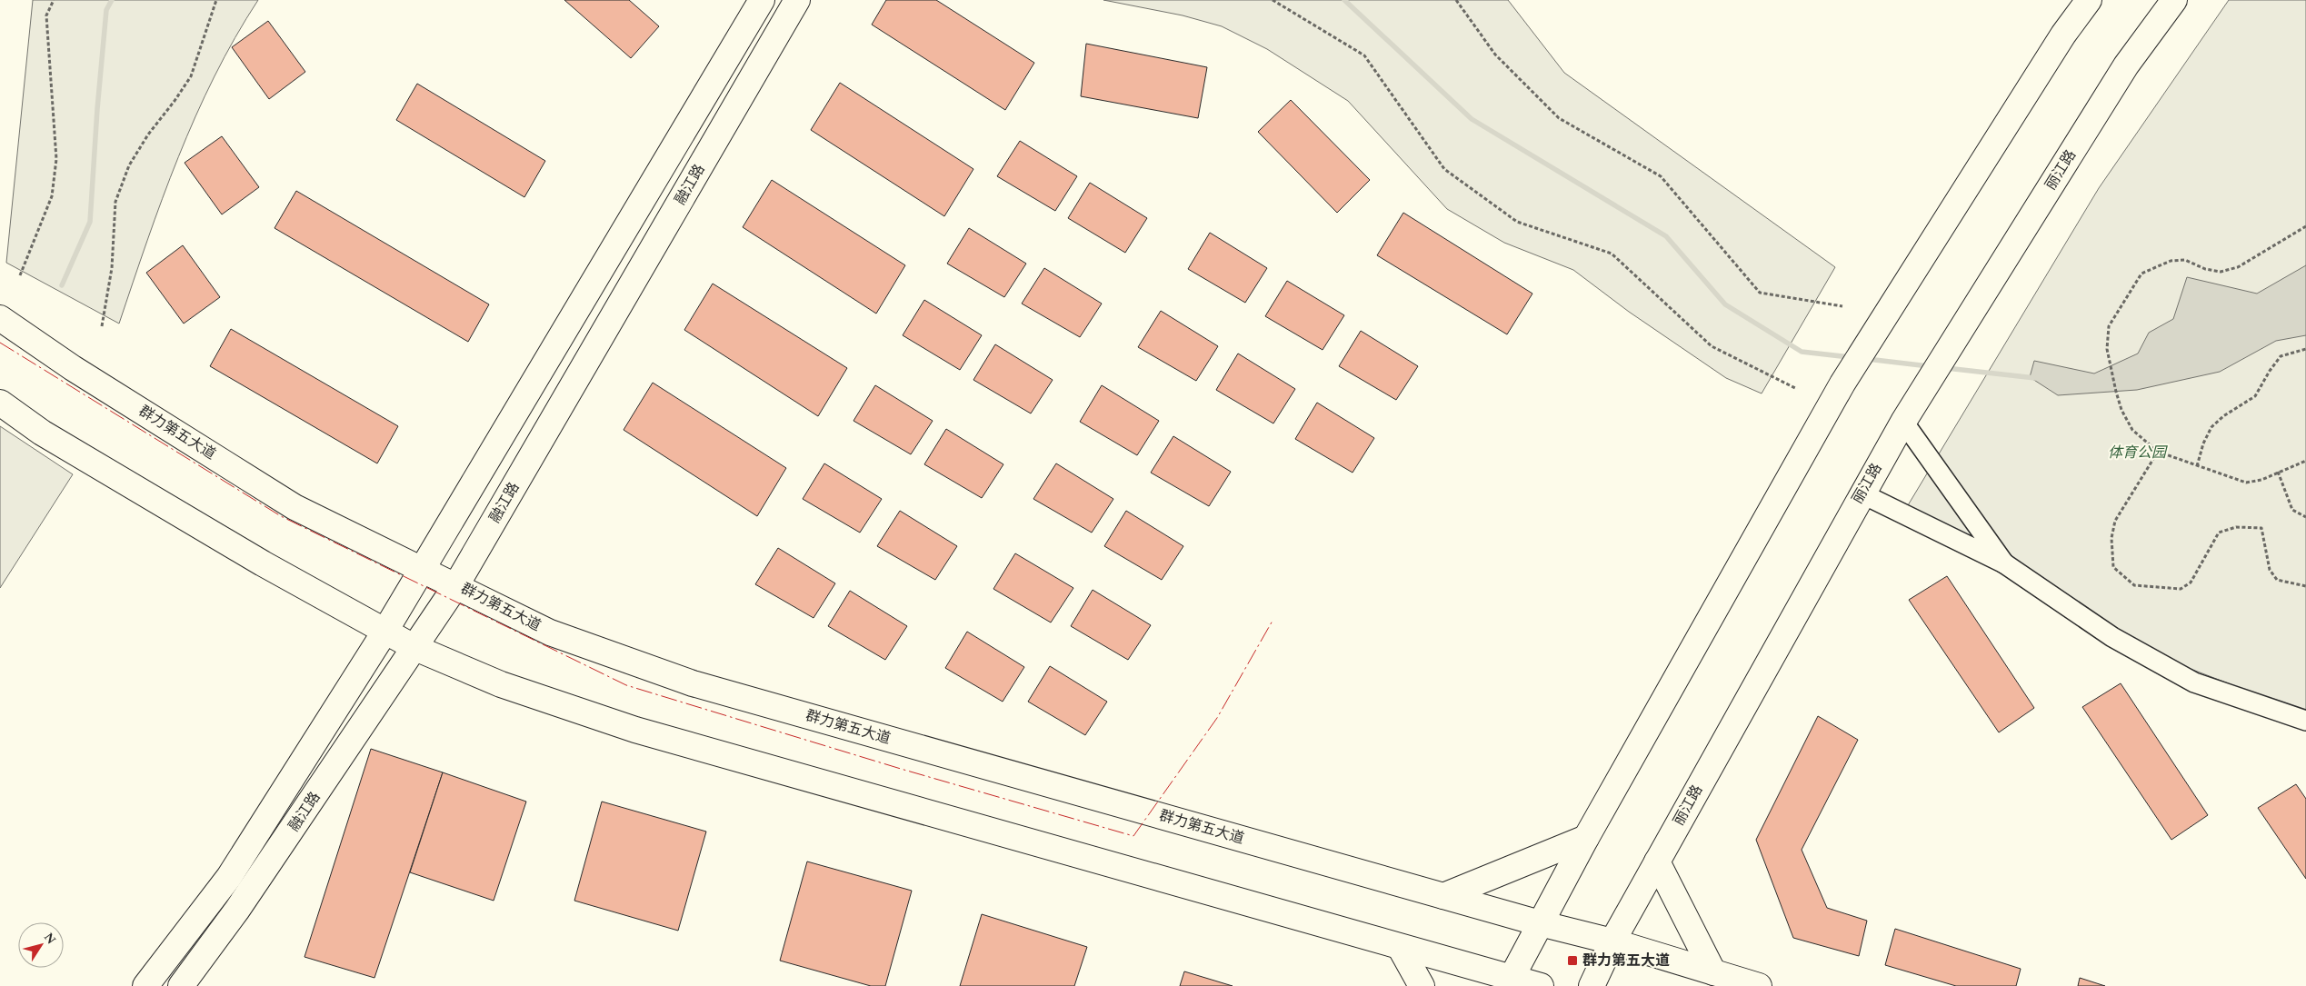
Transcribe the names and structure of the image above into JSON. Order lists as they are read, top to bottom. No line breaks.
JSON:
{"streets":{"main road":["丽江路","融江路","群力第五大道"]},"crossings":[["丽江路","群力第五大道"],["融江路","群力第五大道"]],"parks":["体育公园"],"places":{"transit":["群力第五大道"]},"north":"top right"}
